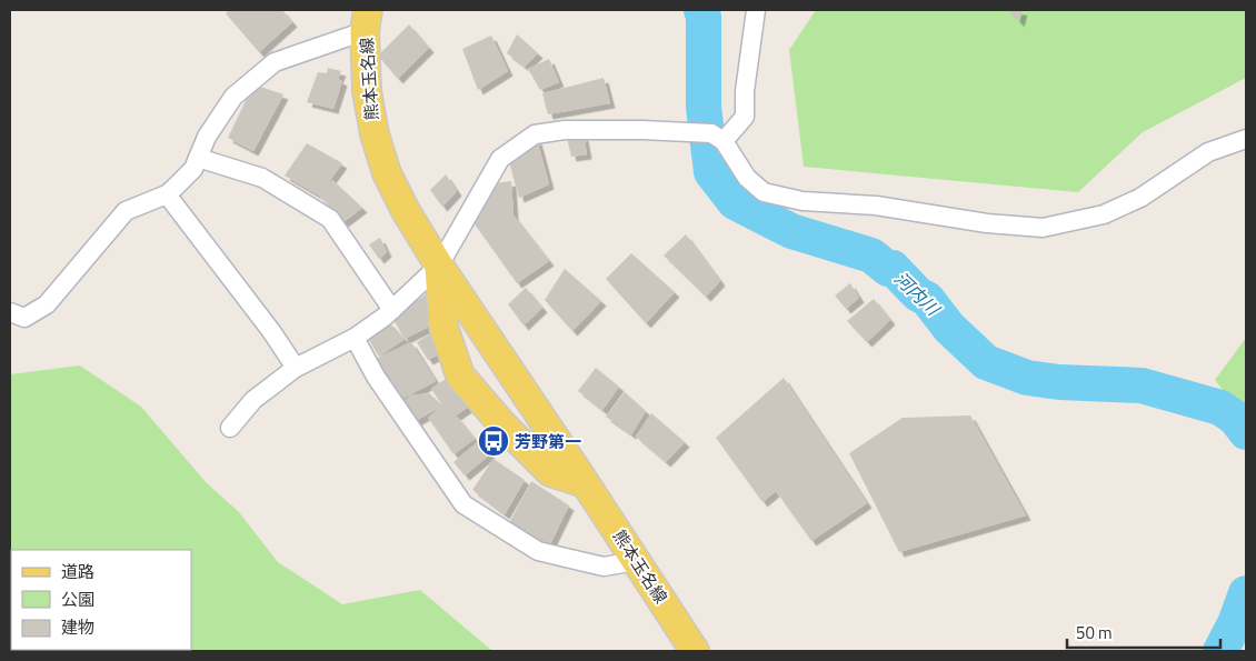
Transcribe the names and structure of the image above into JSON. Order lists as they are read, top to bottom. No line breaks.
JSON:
{"streets":{"main road":["熊本玉名線"]},"water":["河内川"],"places":{"bus stop":["芳野第一"]},"legend":["道路","公園","建物"],"scale_bar":"50 m"}
